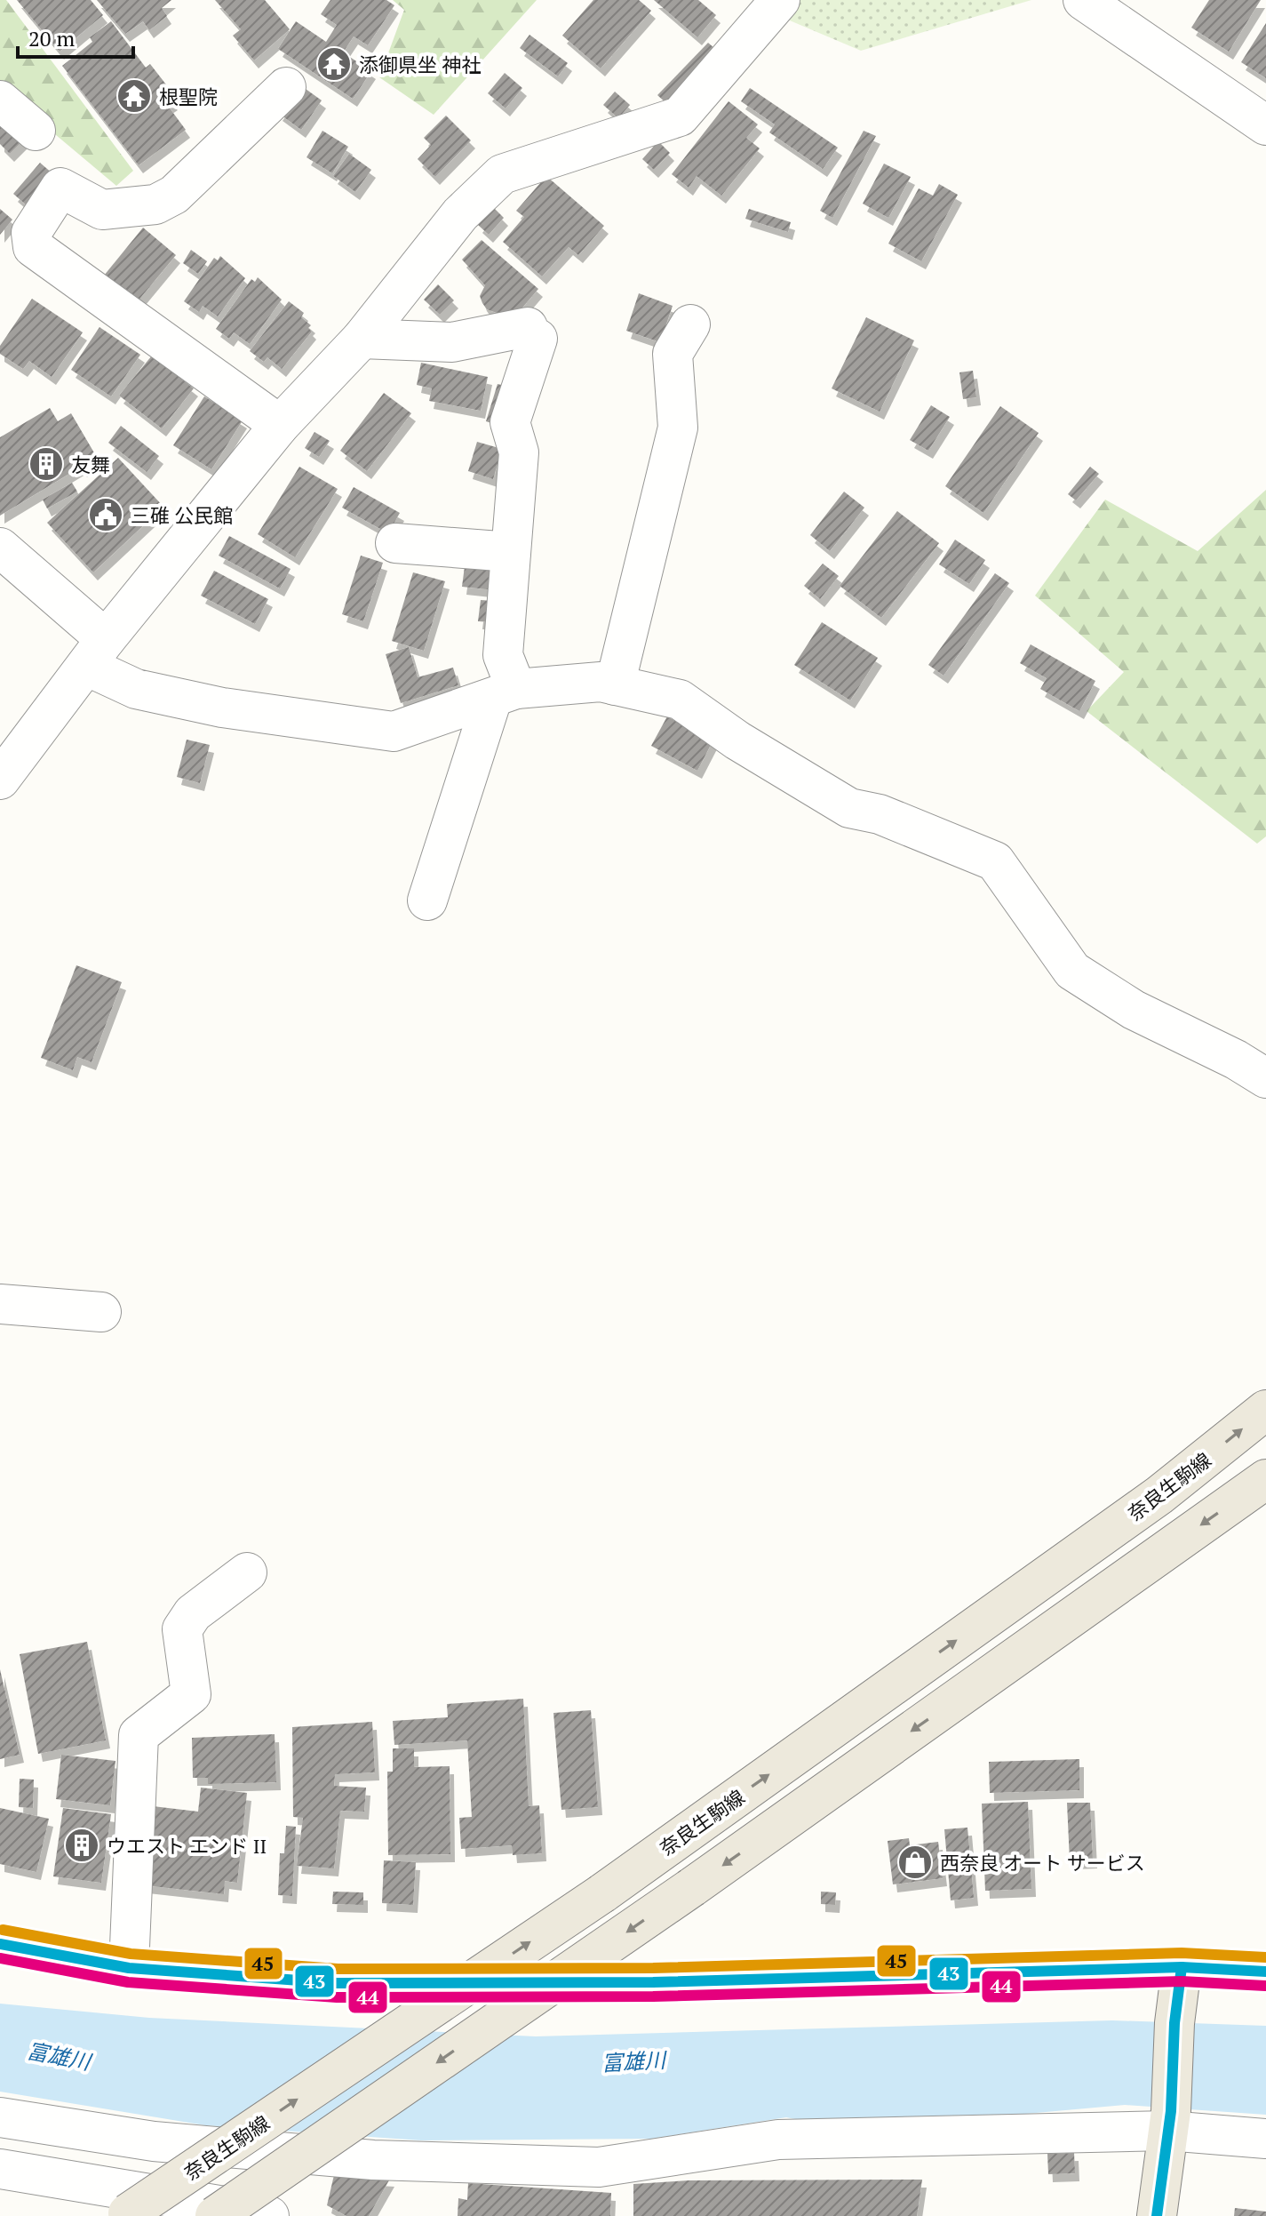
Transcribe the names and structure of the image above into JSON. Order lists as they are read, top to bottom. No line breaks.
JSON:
{"streets":{"main road":["奈良生駒線"]},"water":["富雄川"],"places":{"temple":["添御県坐 神社","根聖院"],"building":["友舞","ウエスト エンド II"],"public building":["三碓 公民館"],"shop":["西奈良 オート サービス"]},"lines":["transit line 45","transit line 43","transit line 44"],"scale_bar":"20 m"}
